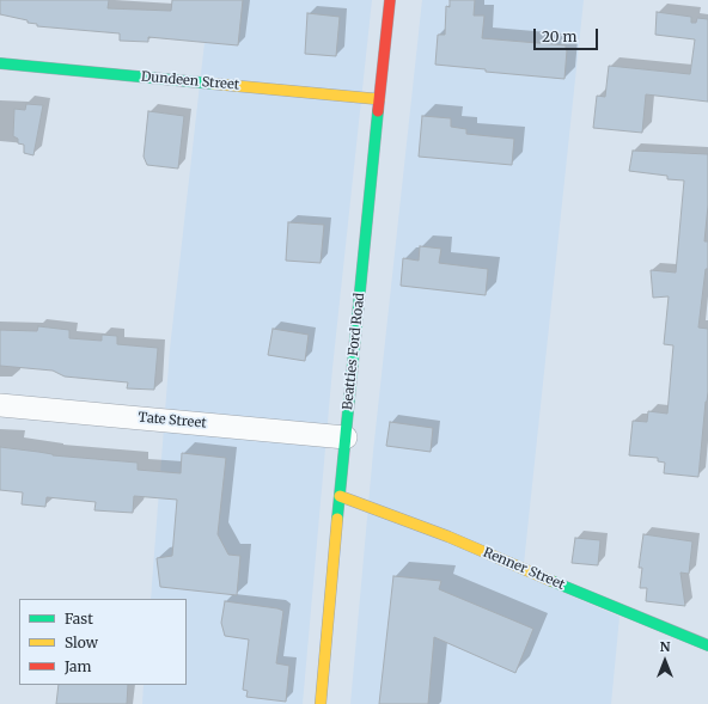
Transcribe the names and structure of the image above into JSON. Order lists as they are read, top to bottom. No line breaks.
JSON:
{"streets":{"street":["Dundeen Street","Beatties Ford Road","Tate Street","Renner Street"]},"crossings":[["Dundeen Street","Beatties Ford Road"],["Beatties Ford Road","Tate Street"],["Beatties Ford Road","Renner Street"]],"legend":["Fast","Slow","Jam"],"scale_bar":"20 m","north":"top"}
